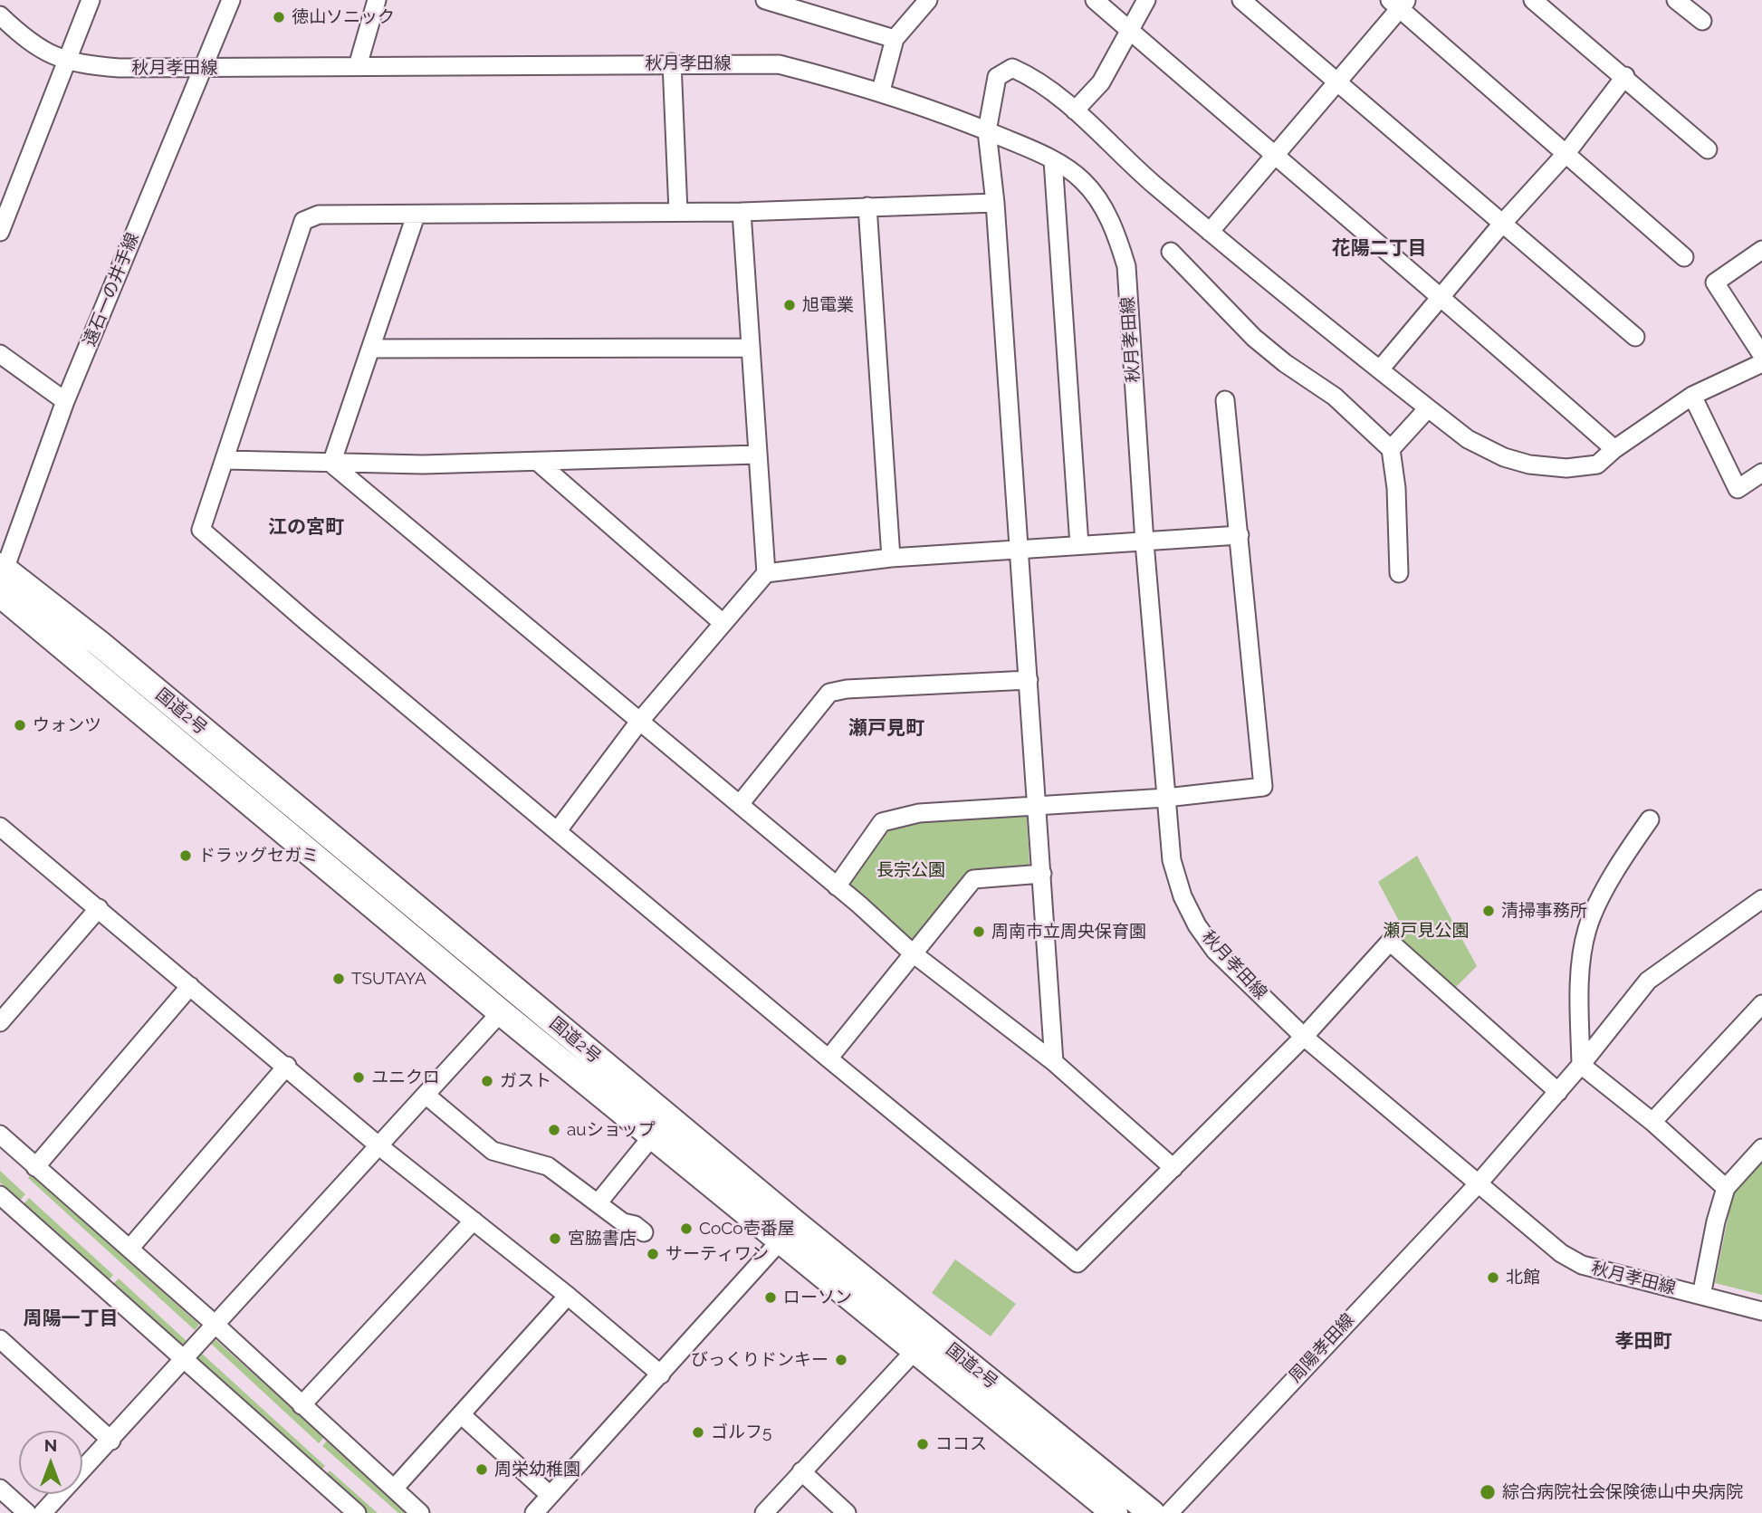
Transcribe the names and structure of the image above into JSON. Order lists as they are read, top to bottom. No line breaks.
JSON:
{"streets":{"highway":["国道2号"],"street":["秋月孝田線","遠石一の井手線","周陽孝田線"]},"crossings":[["秋月孝田線","遠石一の井手線"],["秋月孝田線","周陽孝田線"],["遠石一の井手線","国道2号"]],"districts":["花陽二丁目","江の宮町","瀬戸見町","周陽一丁目","孝田町"],"parks":["長宗公園","瀬戸見公園"],"places":["徳山ソニック","旭電業","ウォンツ","ドラッグセガミ","清掃事務所","周南市立周央保育園","TSUTAYA","ユニクロ","ガスト","auショップ","CoCo壱番屋","宮脇書店","サーティワン","北館","ローソン","びっくりドンキー","ゴルフ5","ココス","周栄幼稚園","綜合病院社会保険徳山中央病院"],"north":"top"}
